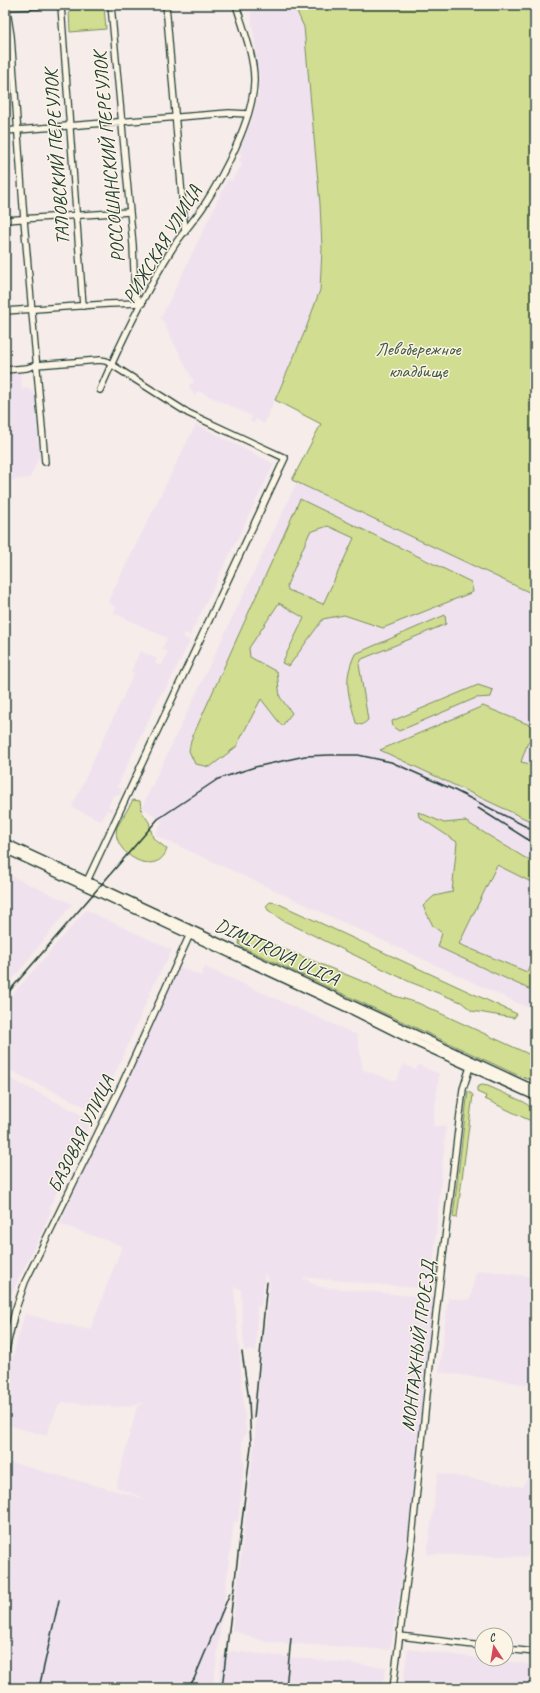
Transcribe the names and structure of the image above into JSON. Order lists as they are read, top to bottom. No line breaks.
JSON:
{"streets":{"main road":["DIMITROVA ULICA"],"street":["ТАЛОВСКИЙ ПЕРЕУЛОК","РОССОШАНСКИЙ ПЕРЕУЛОК","РИЖСКАЯ УЛИЦА","БАЗОВАЯ УЛИЦА","МОНТАЖНЫЙ ПРОЕЗД"]},"crossings":[["РОССОШАНСКИЙ ПЕРЕУЛОК","РИЖСКАЯ УЛИЦА"],["DIMITROVA ULICA","БАЗОВАЯ УЛИЦА"],["DIMITROVA ULICA","МОНТАЖНЫЙ ПРОЕЗД"]],"parks":["Левобережное кладбище"],"north":"top"}
